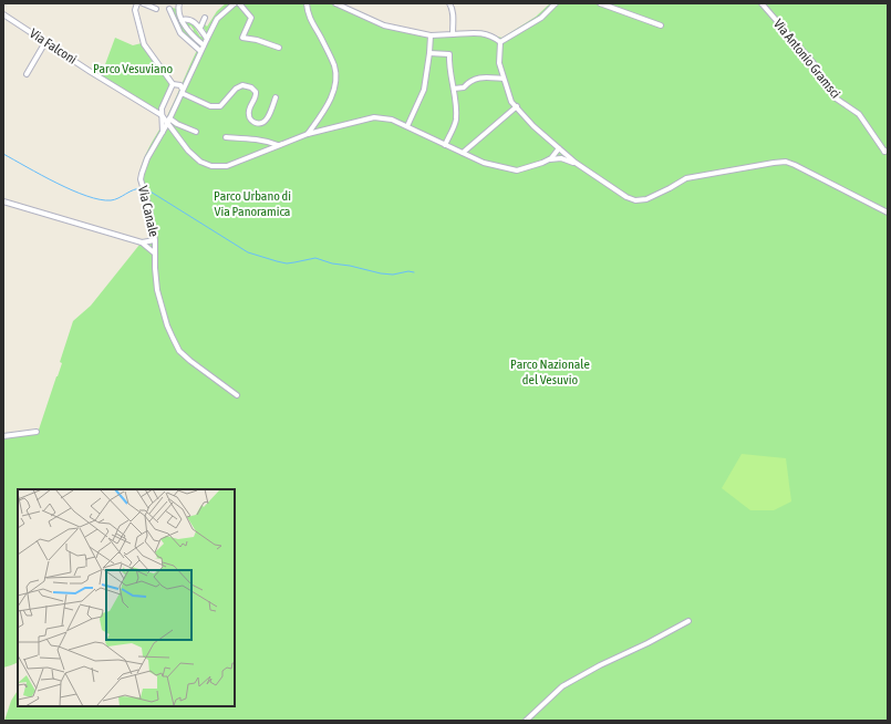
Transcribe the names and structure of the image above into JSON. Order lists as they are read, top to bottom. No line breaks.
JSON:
{"streets":{"street":["Via Falconi","Via Antonio Gramsci","Via Canale"]},"crossings":[["Via Falconi","Via Canale"]],"parks":["Parco Vesuviano","Parco Urbano di Via Panoramica","Parco Nazionale del Vesuvio"]}
